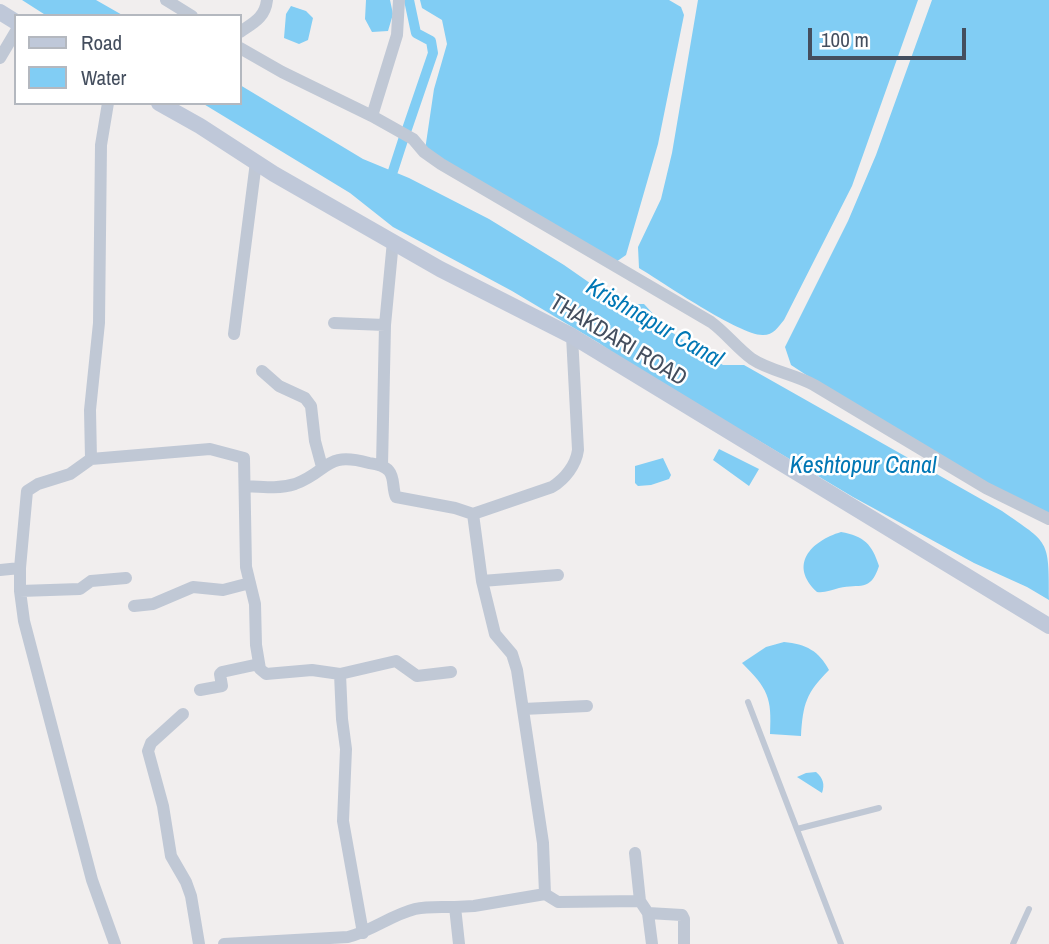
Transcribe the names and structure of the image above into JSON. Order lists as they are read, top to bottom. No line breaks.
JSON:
{"streets":{"street":["THAKDARI ROAD"]},"water":["Krishnapur Canal","Keshtopur Canal"],"legend":["Road","Water"],"scale_bar":"100 m"}
